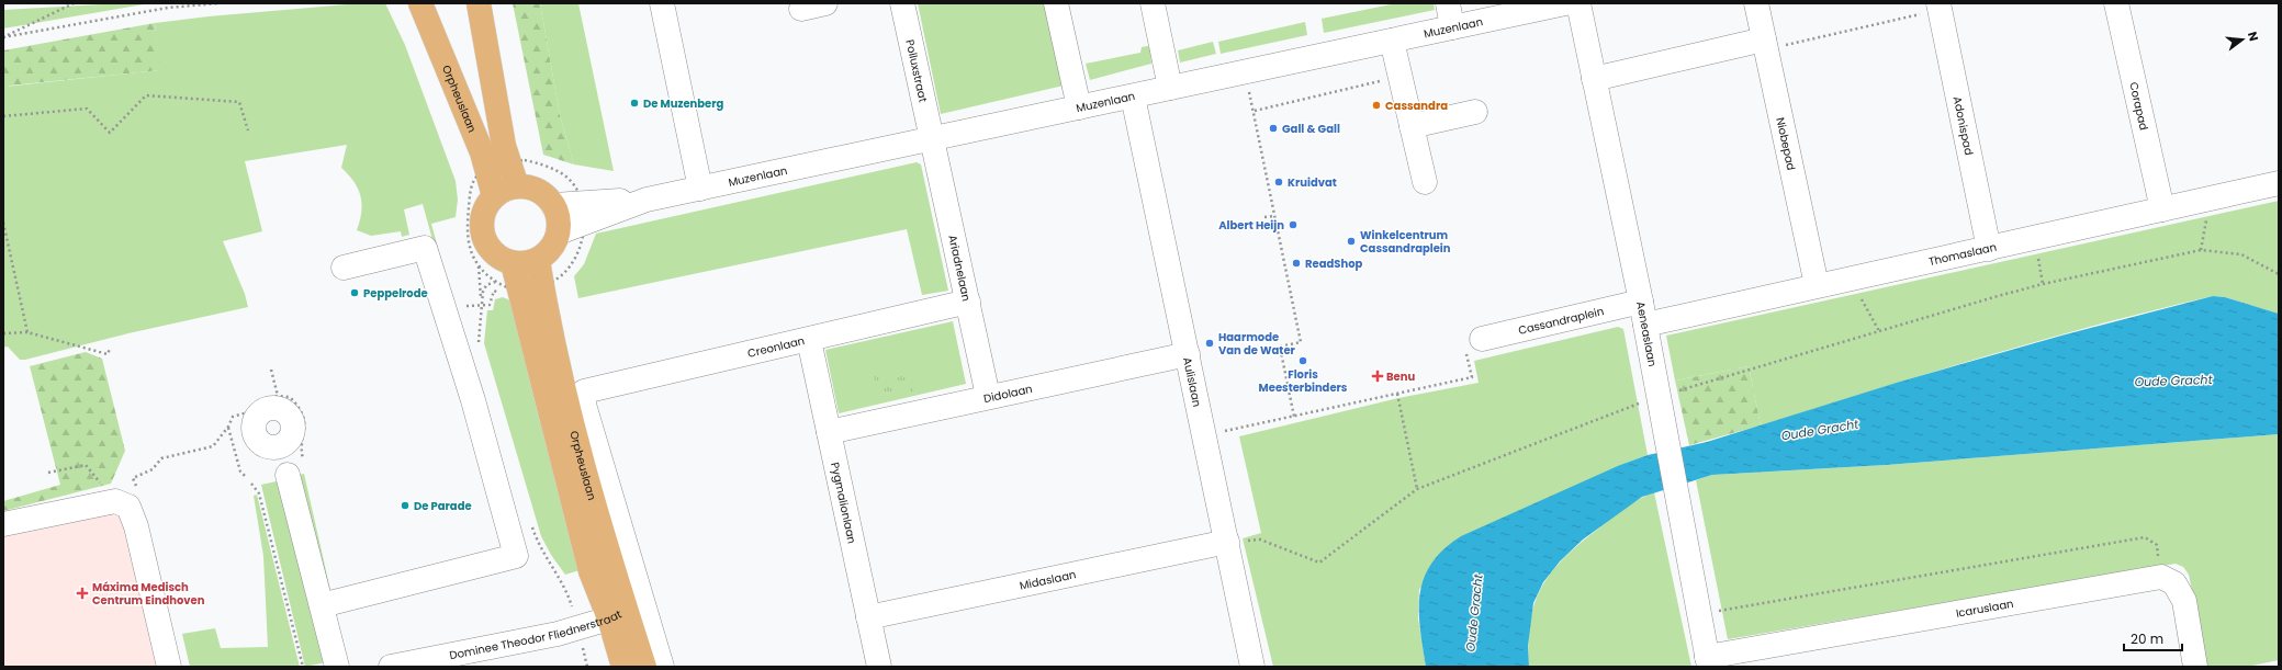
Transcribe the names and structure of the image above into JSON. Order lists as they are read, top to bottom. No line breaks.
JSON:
{"streets":{"main road":["Orpheuslaan"],"street":["Muzenlaan","Polluxstraat","Corapad","Adonispad","Niobepad","Thomaslaan","Ariadnelaan","Cassandraplein","Aeneaslaan","Creonlaan","Aulislaan","Didolaan","Pygmalionlaan","Midaslaan","Icaruslaan","Dominee Theodor Fliednerstraat"]},"crossings":[["Muzenlaan","Polluxstraat"],["Muzenlaan","Orpheuslaan"],["Muzenlaan","Ariadnelaan"],["Muzenlaan","Aulislaan"],["Polluxstraat","Ariadnelaan"],["Orpheuslaan","Creonlaan"],["Orpheuslaan","Dominee Theodor Fliednerstraat"],["Corapad","Thomaslaan"],["Adonispad","Thomaslaan"],["Niobepad","Thomaslaan"],["Thomaslaan","Aeneaslaan"],["Ariadnelaan","Creonlaan"],["Ariadnelaan","Didolaan"],["Cassandraplein","Aeneaslaan"],["Aeneaslaan","Icaruslaan"],["Creonlaan","Pygmalionlaan"],["Aulislaan","Didolaan"],["Aulislaan","Midaslaan"],["Didolaan","Pygmalionlaan"],["Pygmalionlaan","Midaslaan"]],"water":["Oude Gracht"],"places":{"other":["De Muzenberg","Cassandra","Gall & Gall","Kruidvat","Albert Heijn","Winkelcentrum Cassandraplein","ReadShop","Peppelrode","Haarmode Van de Water","Floris Meesterbinders","De Parade"],"health":["Benu","Máxima Medisch Centrum Eindhoven"]},"scale_bar":"20 m","north":"right"}
